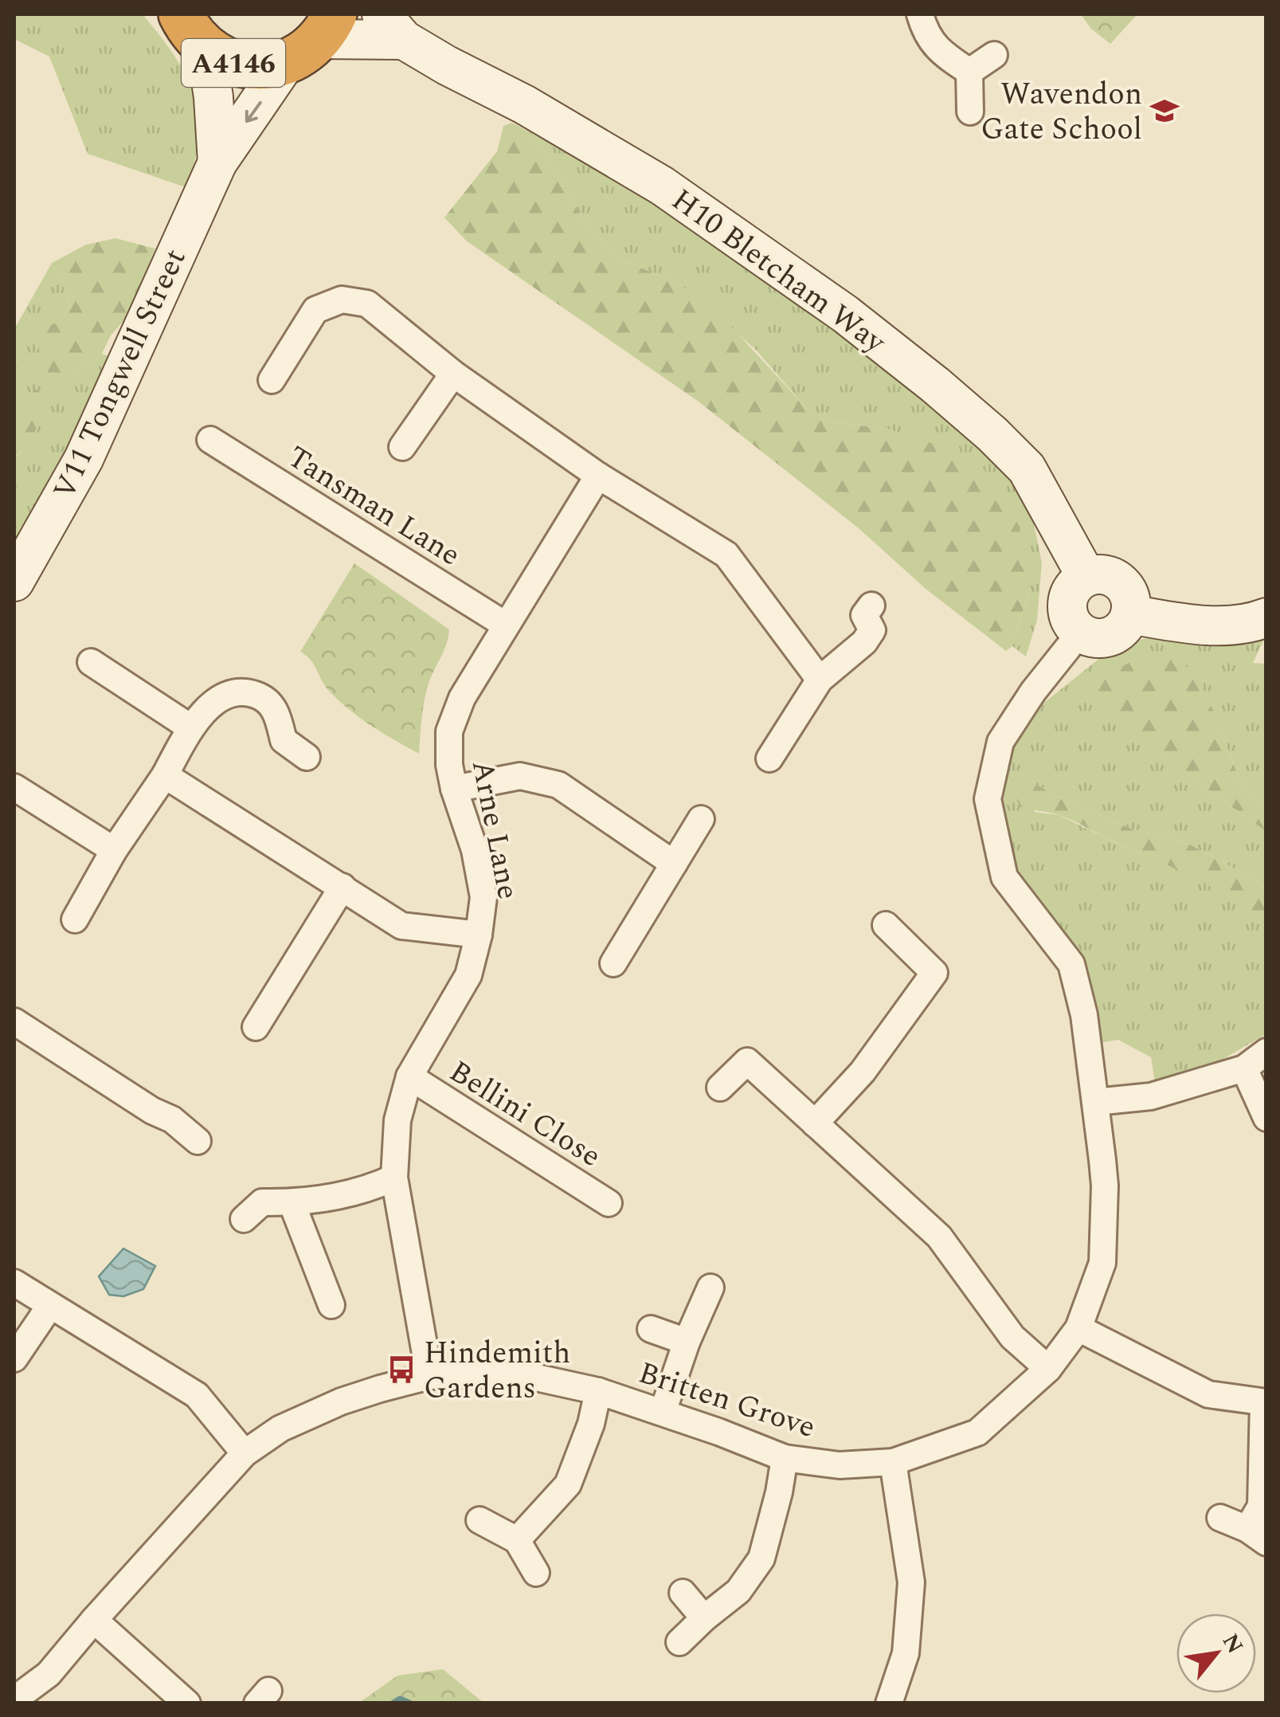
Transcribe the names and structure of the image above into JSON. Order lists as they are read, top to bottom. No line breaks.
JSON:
{"streets":{"highway":["A4146"],"street":["H10 Bletcham Way","V11 Tongwell Street","Tansman Lane","Arne Lane","Bellini Close","Britten Grove"]},"crossings":[["A4146","H10 Bletcham Way"],["A4146","V11 Tongwell Street"],["H10 Bletcham Way","V11 Tongwell Street"],["H10 Bletcham Way","Britten Grove"],["Tansman Lane","Arne Lane"],["Arne Lane","Bellini Close"],["Arne Lane","Britten Grove"]],"places":{"school or university":["Wavendon Gate School"],"bus stop":["Hindemith Gardens"]},"north":"top right"}
